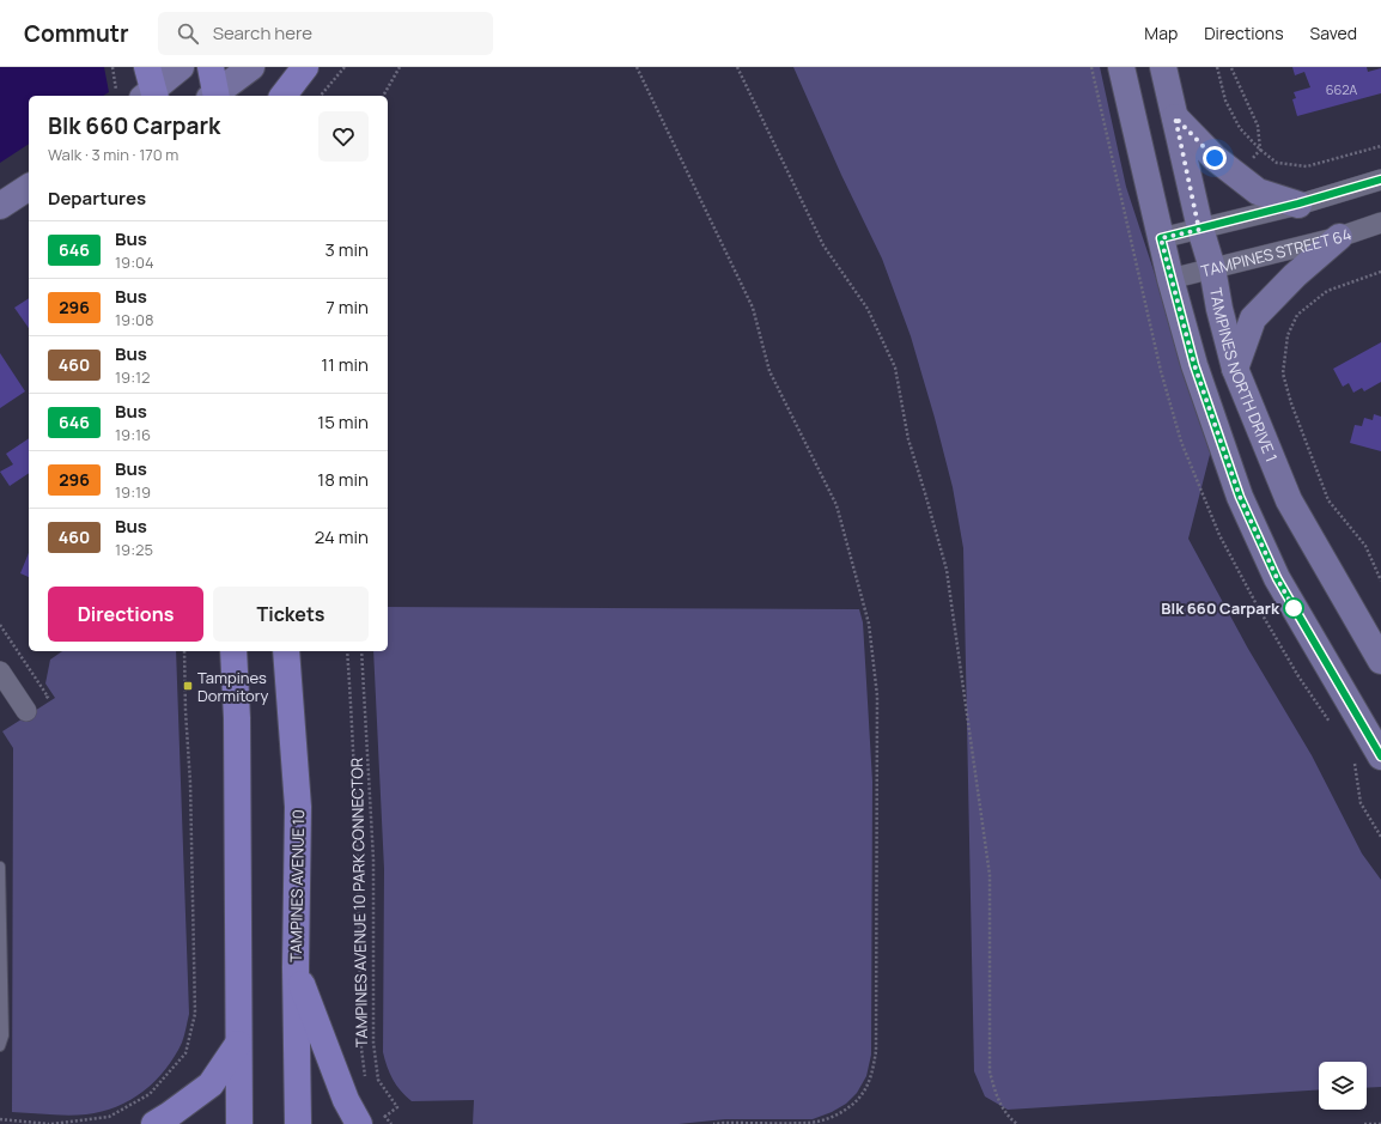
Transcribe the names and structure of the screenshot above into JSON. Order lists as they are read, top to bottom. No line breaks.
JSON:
{"streets":{"main road":["TAMPINES AVENUE 10"],"street":["TAMPINES STREET 64","TAMPINES NORTH DRIVE 1"],"path":["TAMPINES AVENUE 10 PARK CONNECTOR"]},"crossings":[["TAMPINES STREET 64","TAMPINES NORTH DRIVE 1"]],"places":{"other":["Blk 660 Carpark"],"transit":["Tampines Dormitory"]},"lines":["bus line 646"],"house_numbers":["662A"],"page":{"header":"Commutr","search":"Search here","nav":["Map","Directions","Saved"],"heading":[["Blk 660 Carpark","Walk · 3 min · 170 m"],"Departures"],"list":[{"mark":"646","name":"Bus","note":"19:04","value":"3 min"},{"mark":"296","name":"Bus","note":"19:08","value":"7 min"},{"mark":"460","name":"Bus","note":"19:12","value":"11 min"},{"mark":"646","name":"Bus","note":"19:16","value":"15 min"},{"mark":"296","name":"Bus","note":"19:19","value":"18 min"},{"mark":"460","name":"Bus","note":"19:25","value":"24 min"}],"buttons":["Directions","Tickets"]}}
